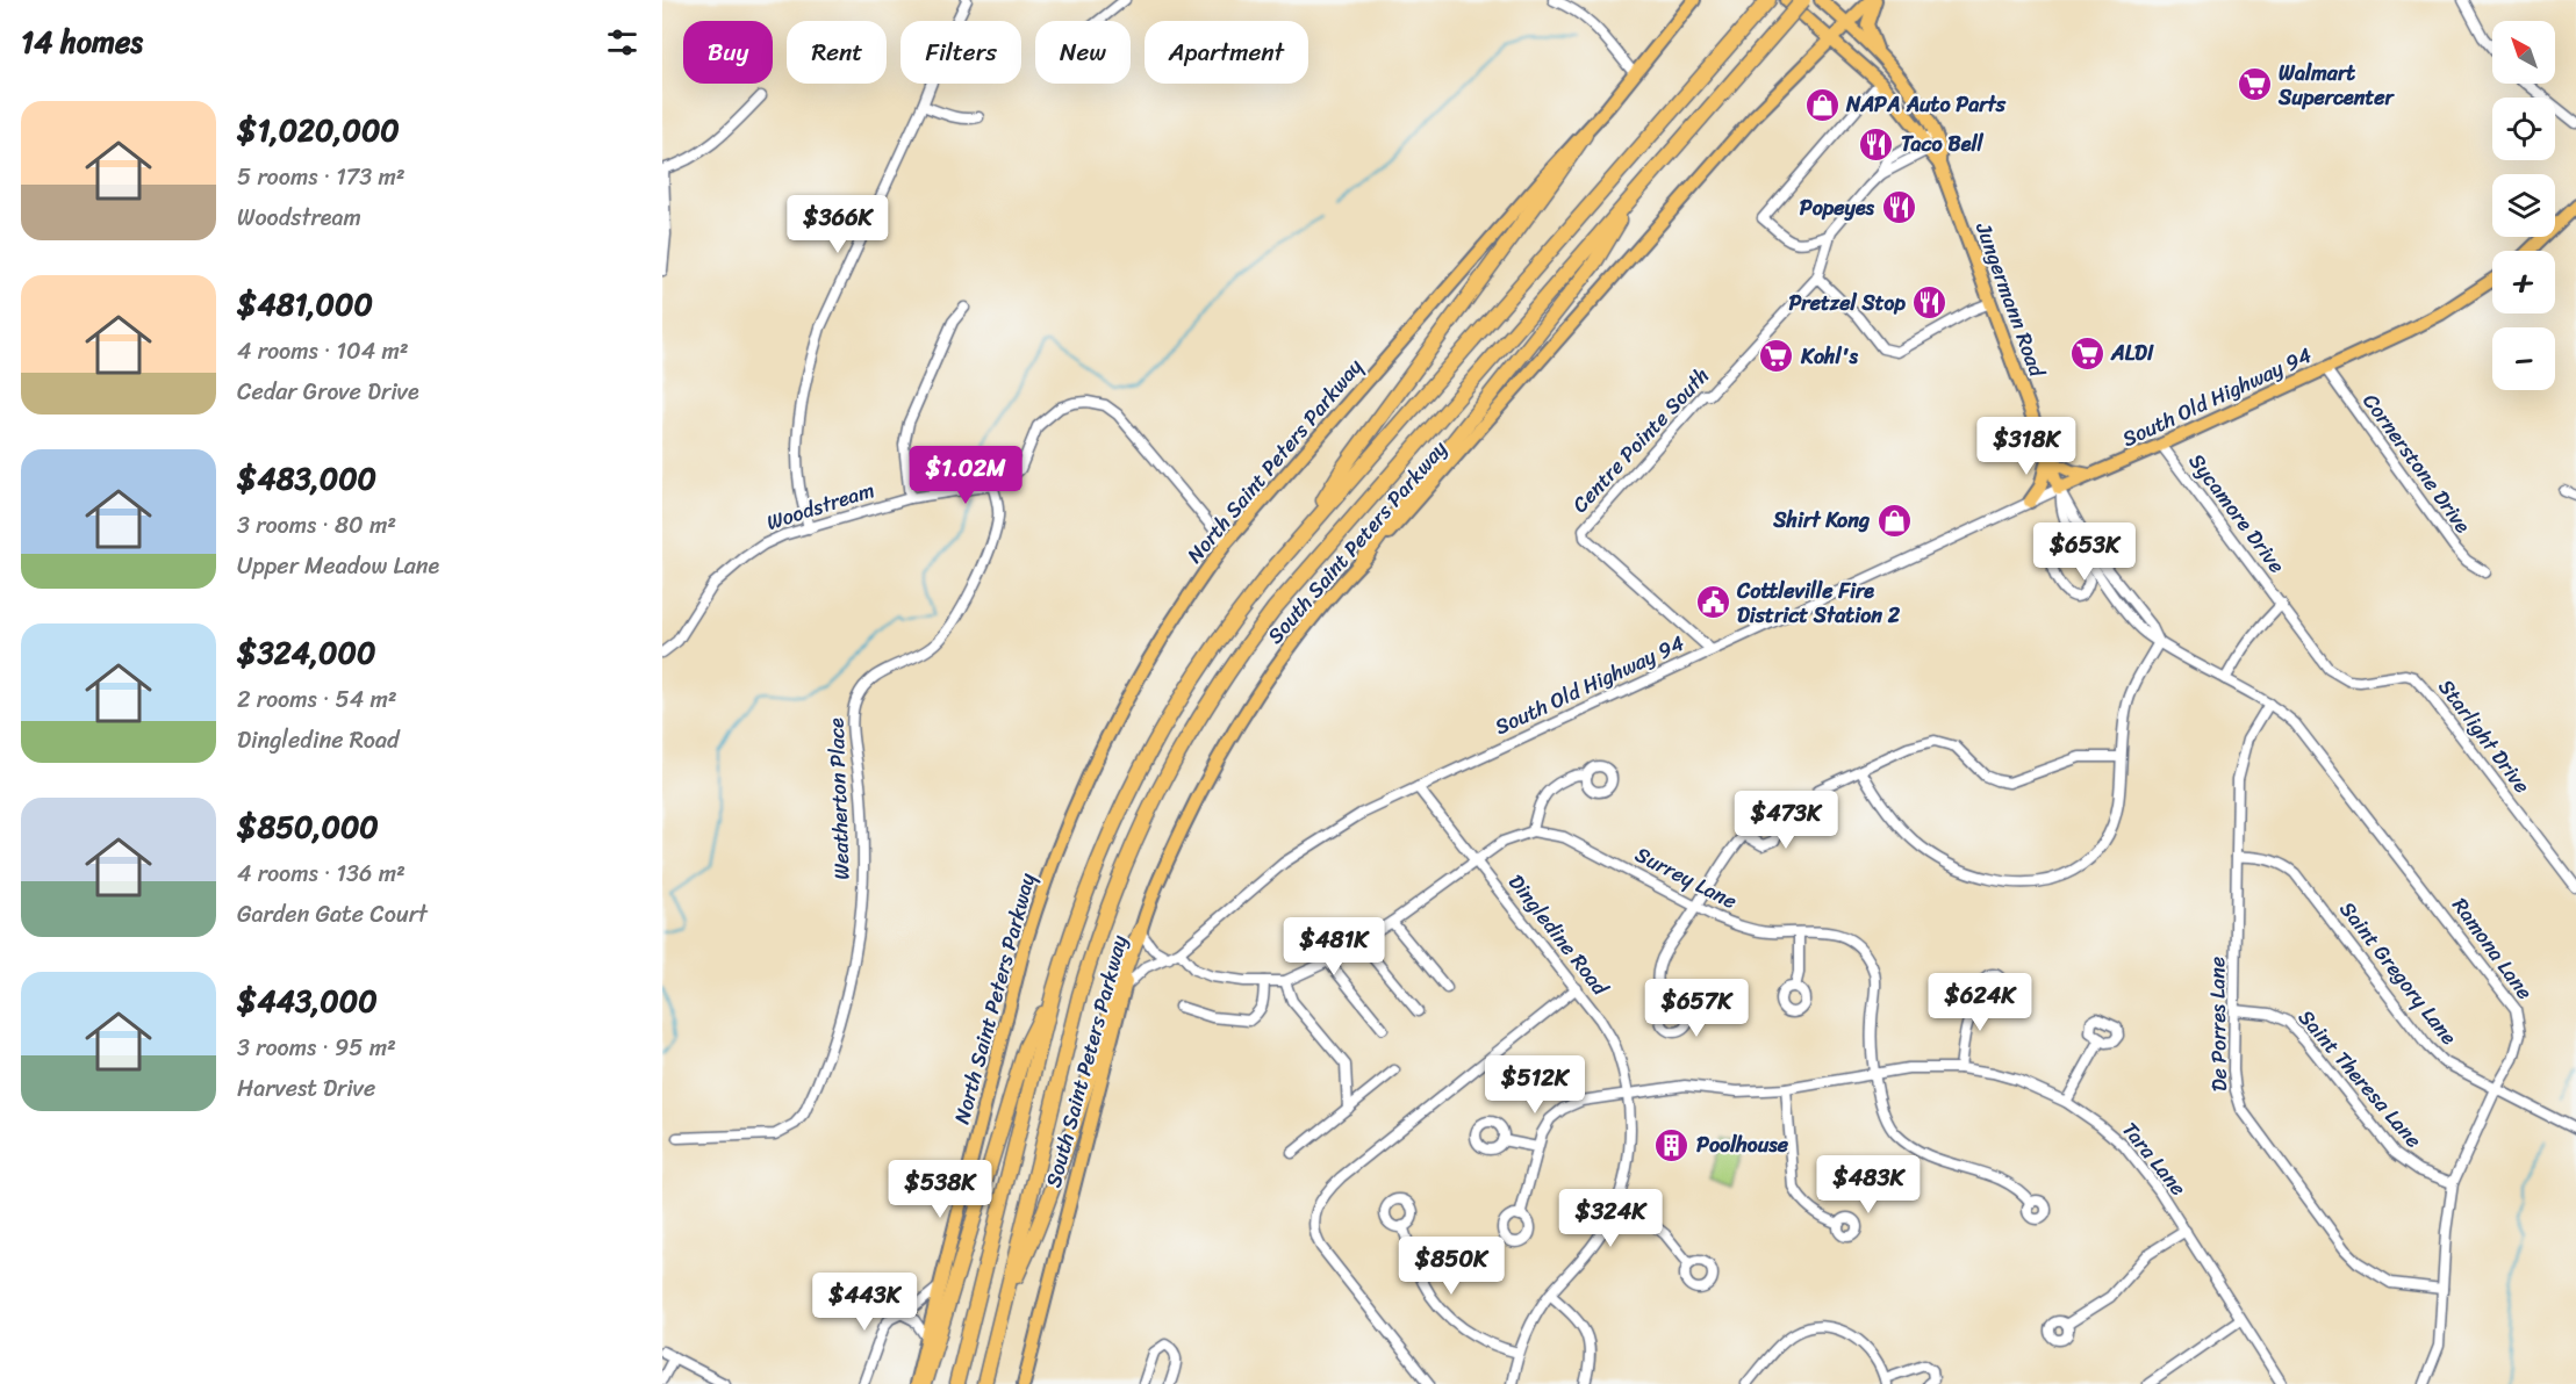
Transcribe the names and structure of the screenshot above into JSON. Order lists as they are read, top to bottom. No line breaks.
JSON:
{"streets":{"main road":["Jungermann Road","South Old Highway 94","North Saint Peters Parkway","South Saint Peters Parkway"],"street":["Centre Pointe South","Cornerstone Drive","Woodstream","Sycamore Drive","Starlight Drive","Weatherton Place","Surrey Lane","Dingledine Road","Ramona Lane","Saint Gregory Lane","De Porres Lane","Saint Theresa Lane","Tara Lane"]},"crossings":[["Jungermann Road","South Old Highway 94"],["Jungermann Road","Centre Pointe South"],["Jungermann Road","South Saint Peters Parkway"],["Jungermann Road","Ramona Lane"],["South Old Highway 94","Centre Pointe South"],["South Old Highway 94","Cornerstone Drive"],["South Old Highway 94","Sycamore Drive"],["South Old Highway 94","South Saint Peters Parkway"],["South Old Highway 94","Dingledine Road"],["South Old Highway 94","Ramona Lane"],["North Saint Peters Parkway","Woodstream"],["Woodstream","Weatherton Place"],["Sycamore Drive","Starlight Drive"],["Surrey Lane","Tara Lane"],["Dingledine Road","Tara Lane"],["Ramona Lane","Saint Gregory Lane"],["Ramona Lane","De Porres Lane"],["Ramona Lane","Saint Theresa Lane"],["Saint Gregory Lane","De Porres Lane"],["De Porres Lane","Saint Theresa Lane"]],"places":{"supermarket":["Walmart Supercenter","ALDI","Kohl's"],"shop":["NAPA Auto Parts","Shirt Kong"],"restaurant":["Taco Bell","Popeyes","Pretzel Stop"],"public building":["Cottleville Fire District Station 2"],"building":["Poolhouse"]},"north":"top left","page":{"heading":"14 homes","map_buttons":["+","−"],"chip":["Buy","Rent","Filters","New","Apartment"],"list":[{"name":"$1,020,000","note":"5 rooms · 173 m² · Woodstream"},{"name":"$481,000","note":"4 rooms · 104 m² · Cedar Grove Drive"},{"name":"$483,000","note":"3 rooms · 80 m² · Upper Meadow Lane"},{"name":"$324,000","note":"2 rooms · 54 m² · Dingledine Road"},{"name":"$850,000","note":"4 rooms · 136 m² · Garden Gate Court"},{"name":"$443,000","note":"3 rooms · 95 m² · Harvest Drive"}],"price":["$366K","$318K","$1.02M","$653K","$473K","$481K","$624K","$657K","$512K","$483K","$538K","$324K","$850K","$443K"]}}
